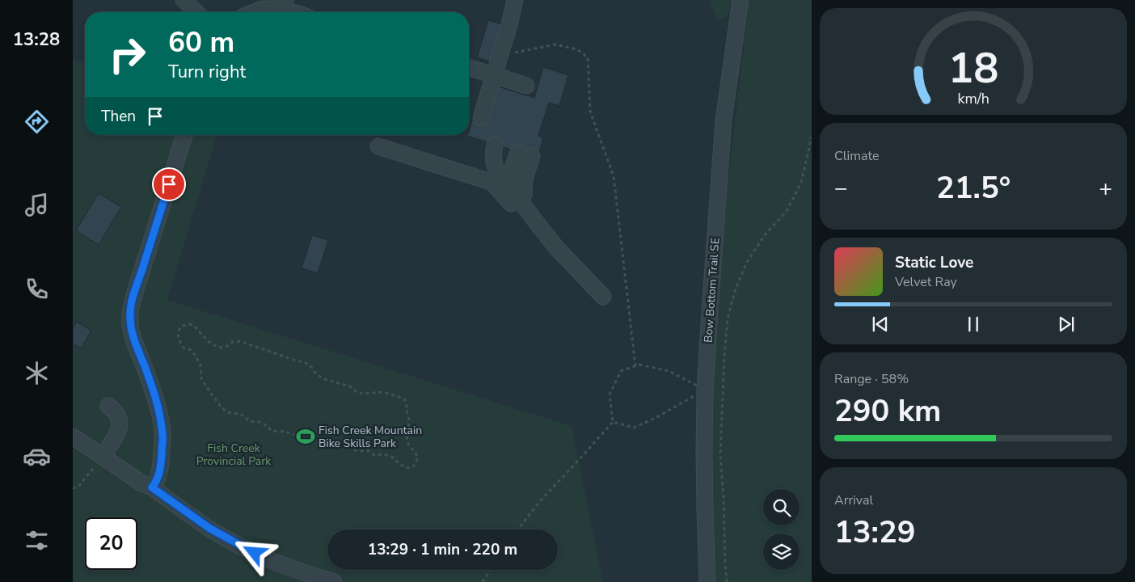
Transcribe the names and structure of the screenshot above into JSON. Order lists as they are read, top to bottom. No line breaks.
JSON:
{"streets":{"street":["Bow Bottom Trail SE"]},"parks":["Fish Creek Provincial Park"],"places":{"sports":["Fish Creek Mountain Bike Skills Park"]},"page":{"tabs":"13:28","turn":["60 m","Turn right"],"then":"Then","tile":["Climate",["Range · 58%","290 km"],["Arrival","13:29"]],"heat":["−","21.5°","+"],"song":["Static Love","Velvet Ray"],"limit":"20","trip":"13:29 · 1 min · 220 m","gauge":["18","km/h"]}}
